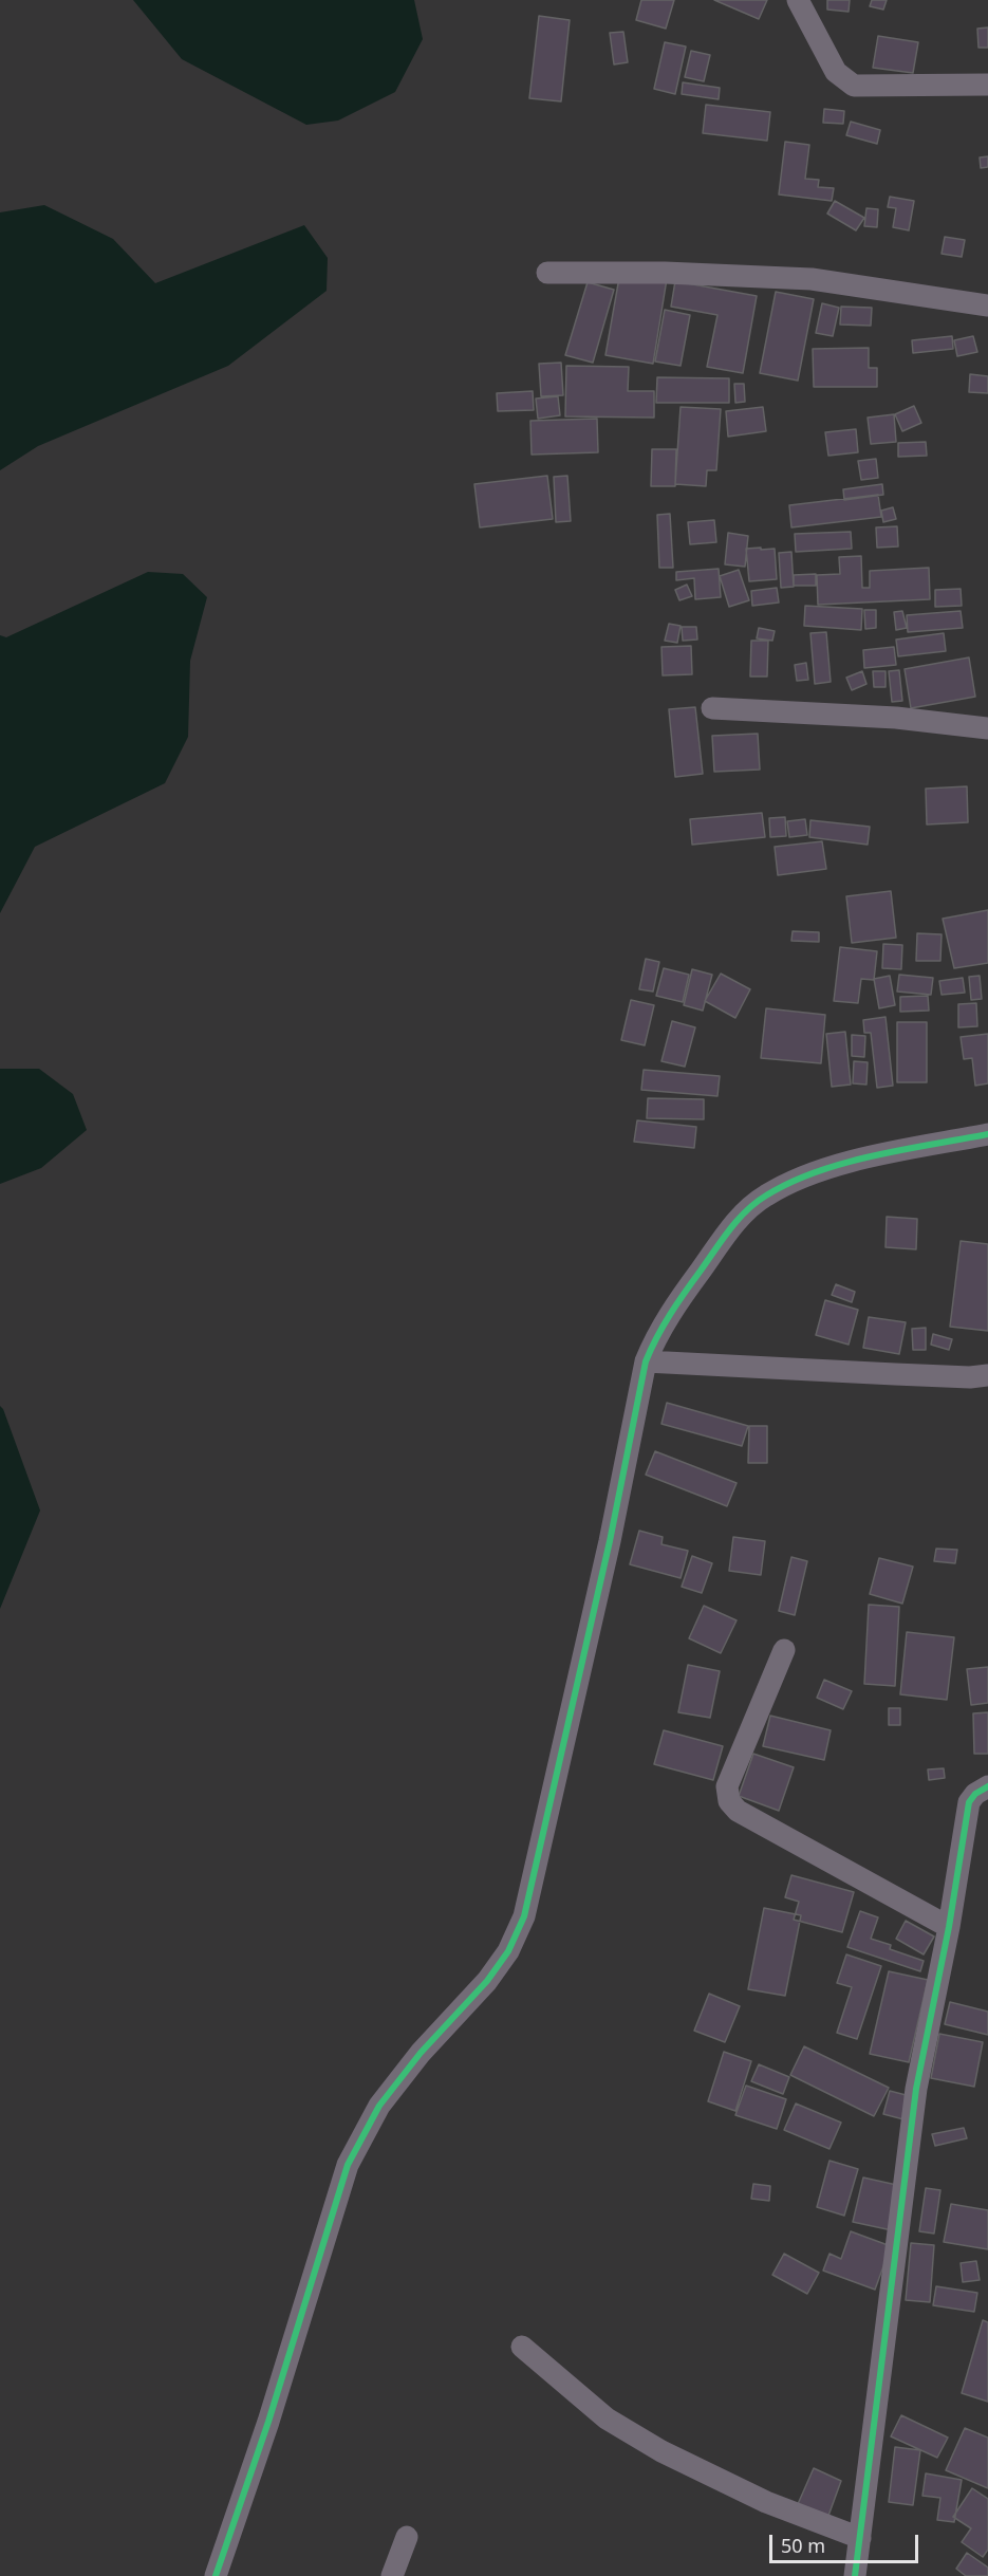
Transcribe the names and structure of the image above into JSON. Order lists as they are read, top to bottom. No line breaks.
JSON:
{"scale_bar":"50 m"}
